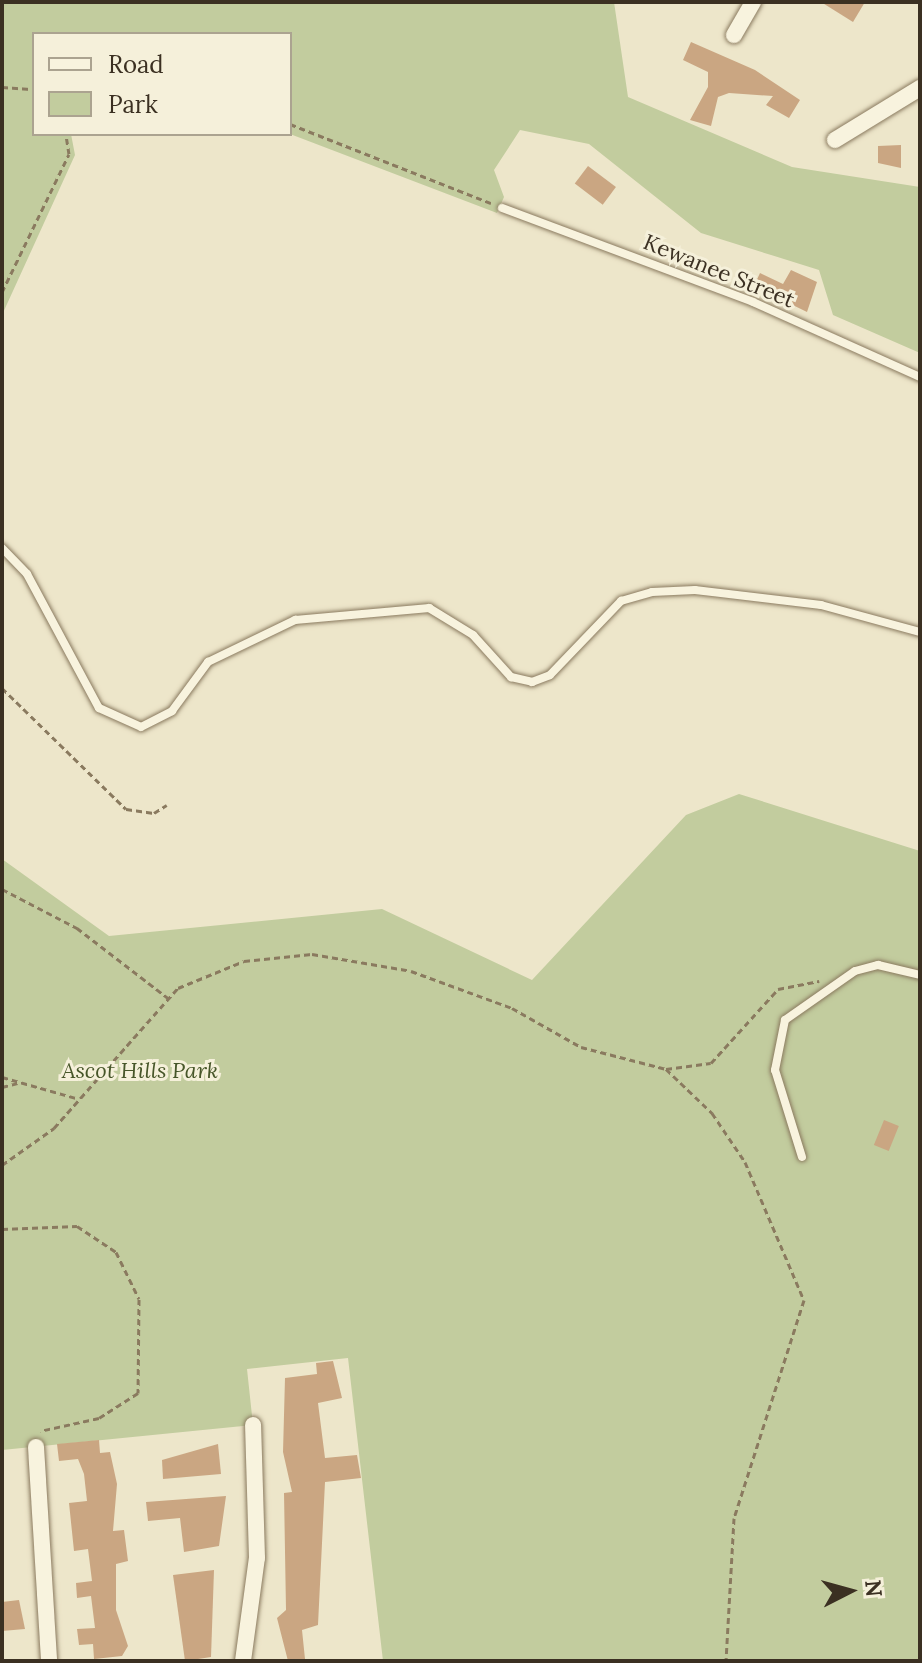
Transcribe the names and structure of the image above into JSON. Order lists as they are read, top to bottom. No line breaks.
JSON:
{"streets":{"lane":["Kewanee Street"]},"parks":["Ascot Hills Park"],"legend":["Road","Park"],"north":"right"}
